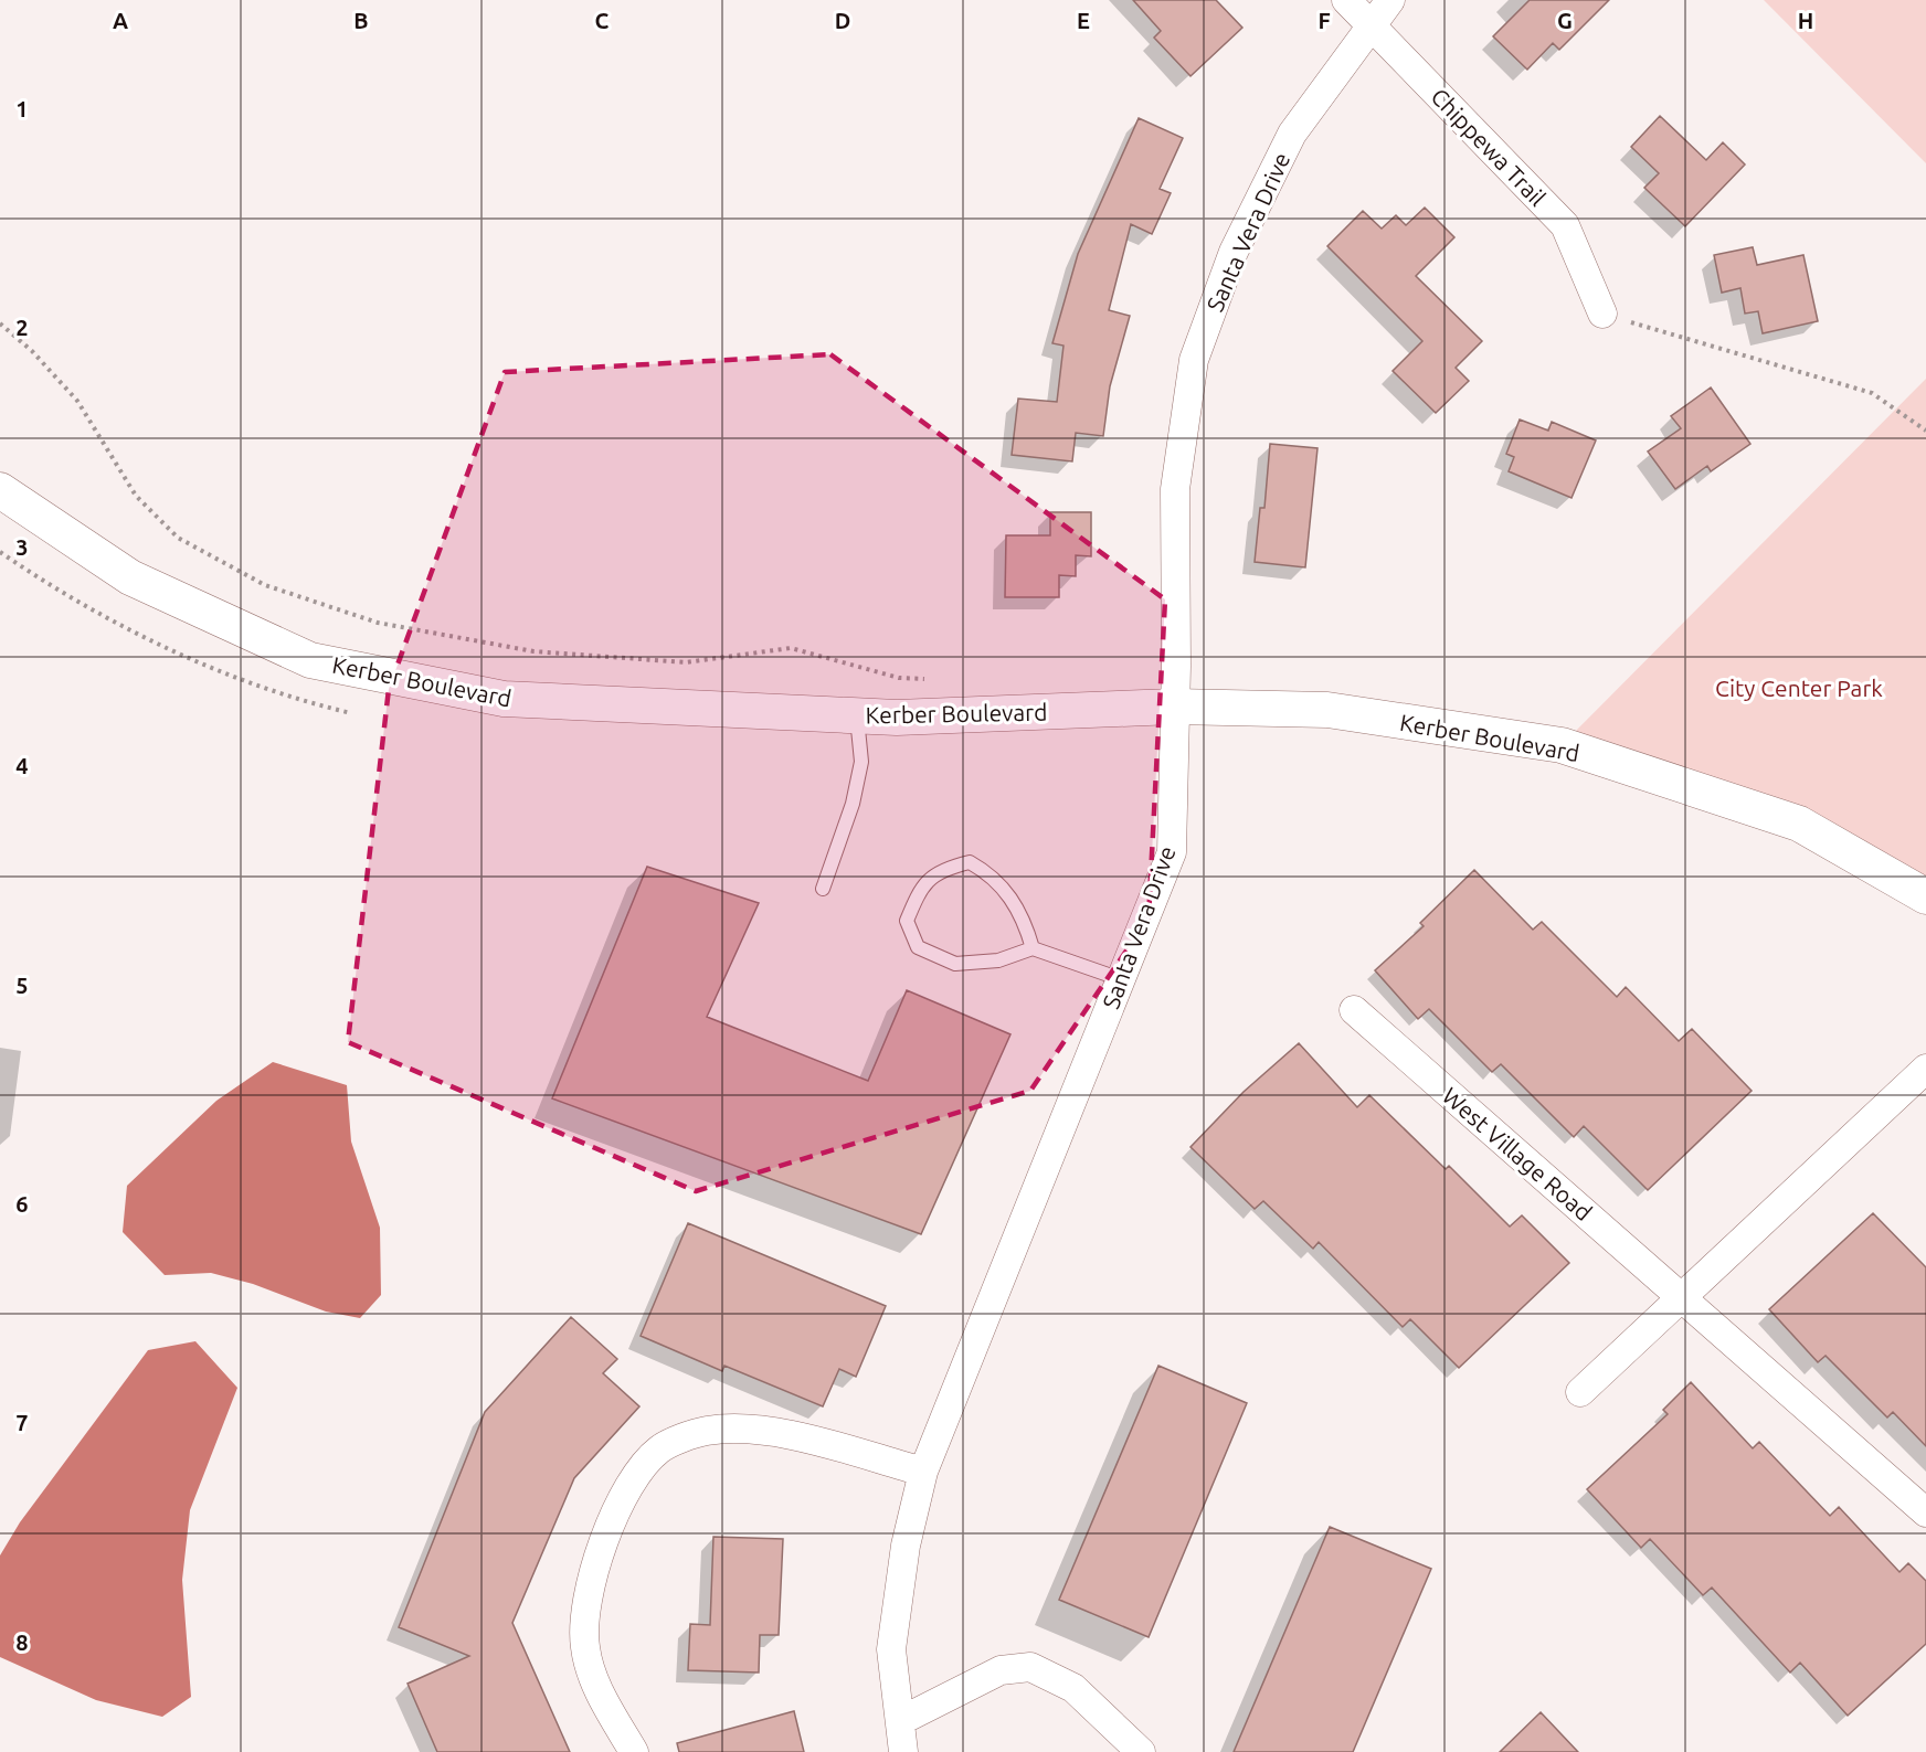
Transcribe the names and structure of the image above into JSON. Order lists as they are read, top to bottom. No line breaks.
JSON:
{"streets":{"street":["Chippewa Trail","Santa Vera Drive","Kerber Boulevard","West Village Road"]},"crossings":[["Chippewa Trail","Santa Vera Drive"],["Santa Vera Drive","Kerber Boulevard"]],"parks":["City Center Park"],"grid":{"columns":["A","B","C","D","E","F","G","H"],"rows":["1","2","3","4","5","6","7","8"]}}
